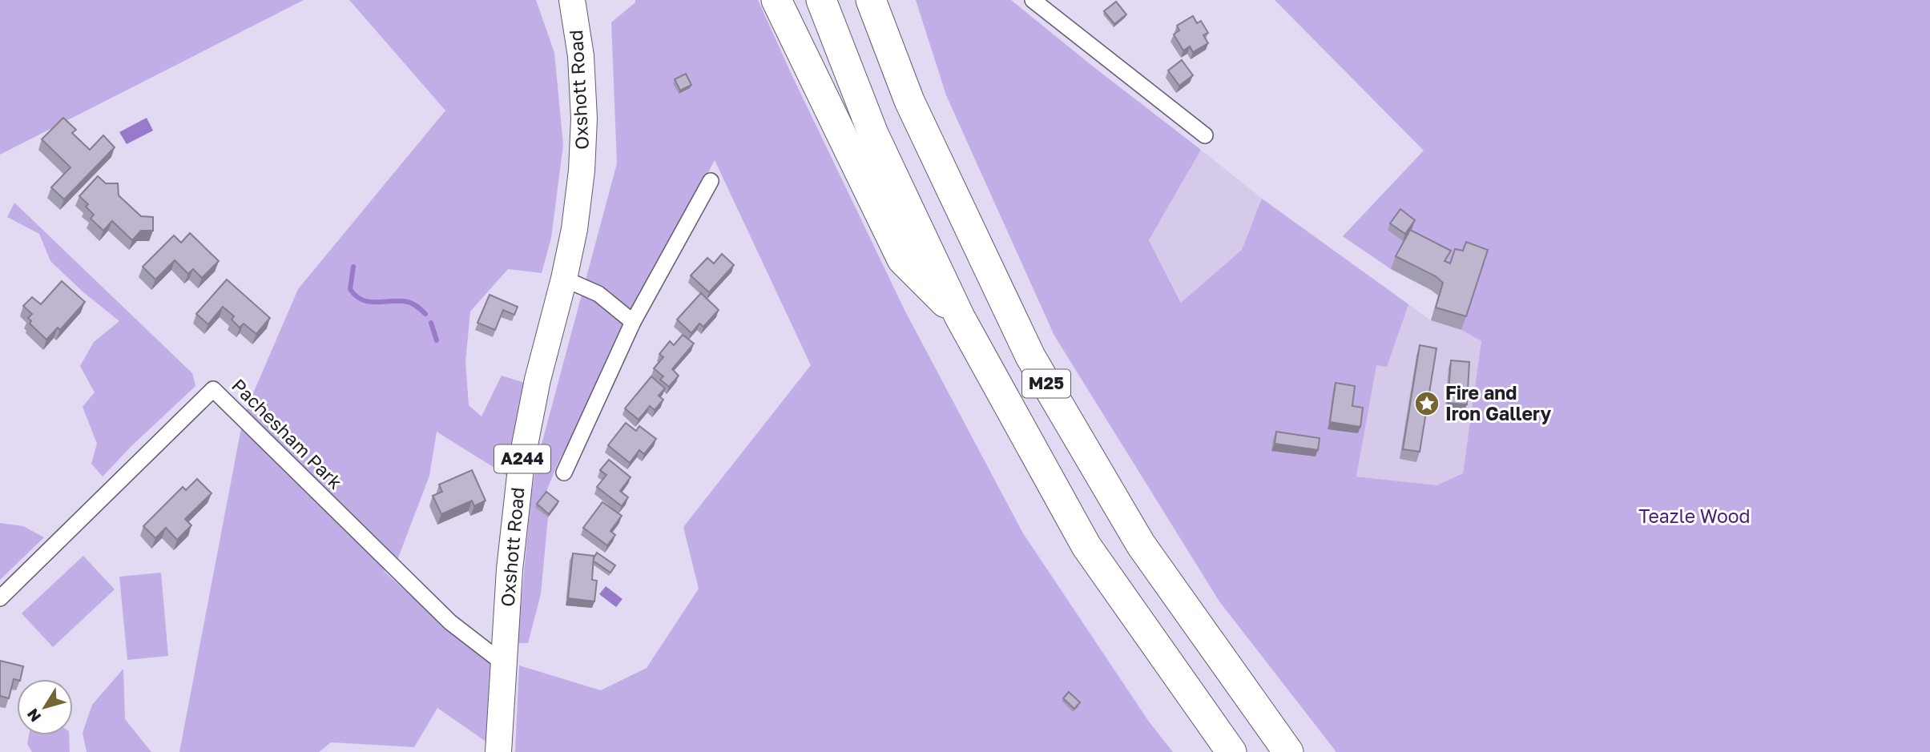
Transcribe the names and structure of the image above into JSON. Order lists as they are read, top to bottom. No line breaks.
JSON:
{"streets":{"highway":["M25"],"main road":["Oxshott Road","A244"],"street":["Pachesham Park"]},"crossings":[["Oxshott Road","Pachesham Park"]],"parks":["Teazle Wood"],"places":{"place":["Fire and Iron Gallery"]},"north":"bottom left"}
